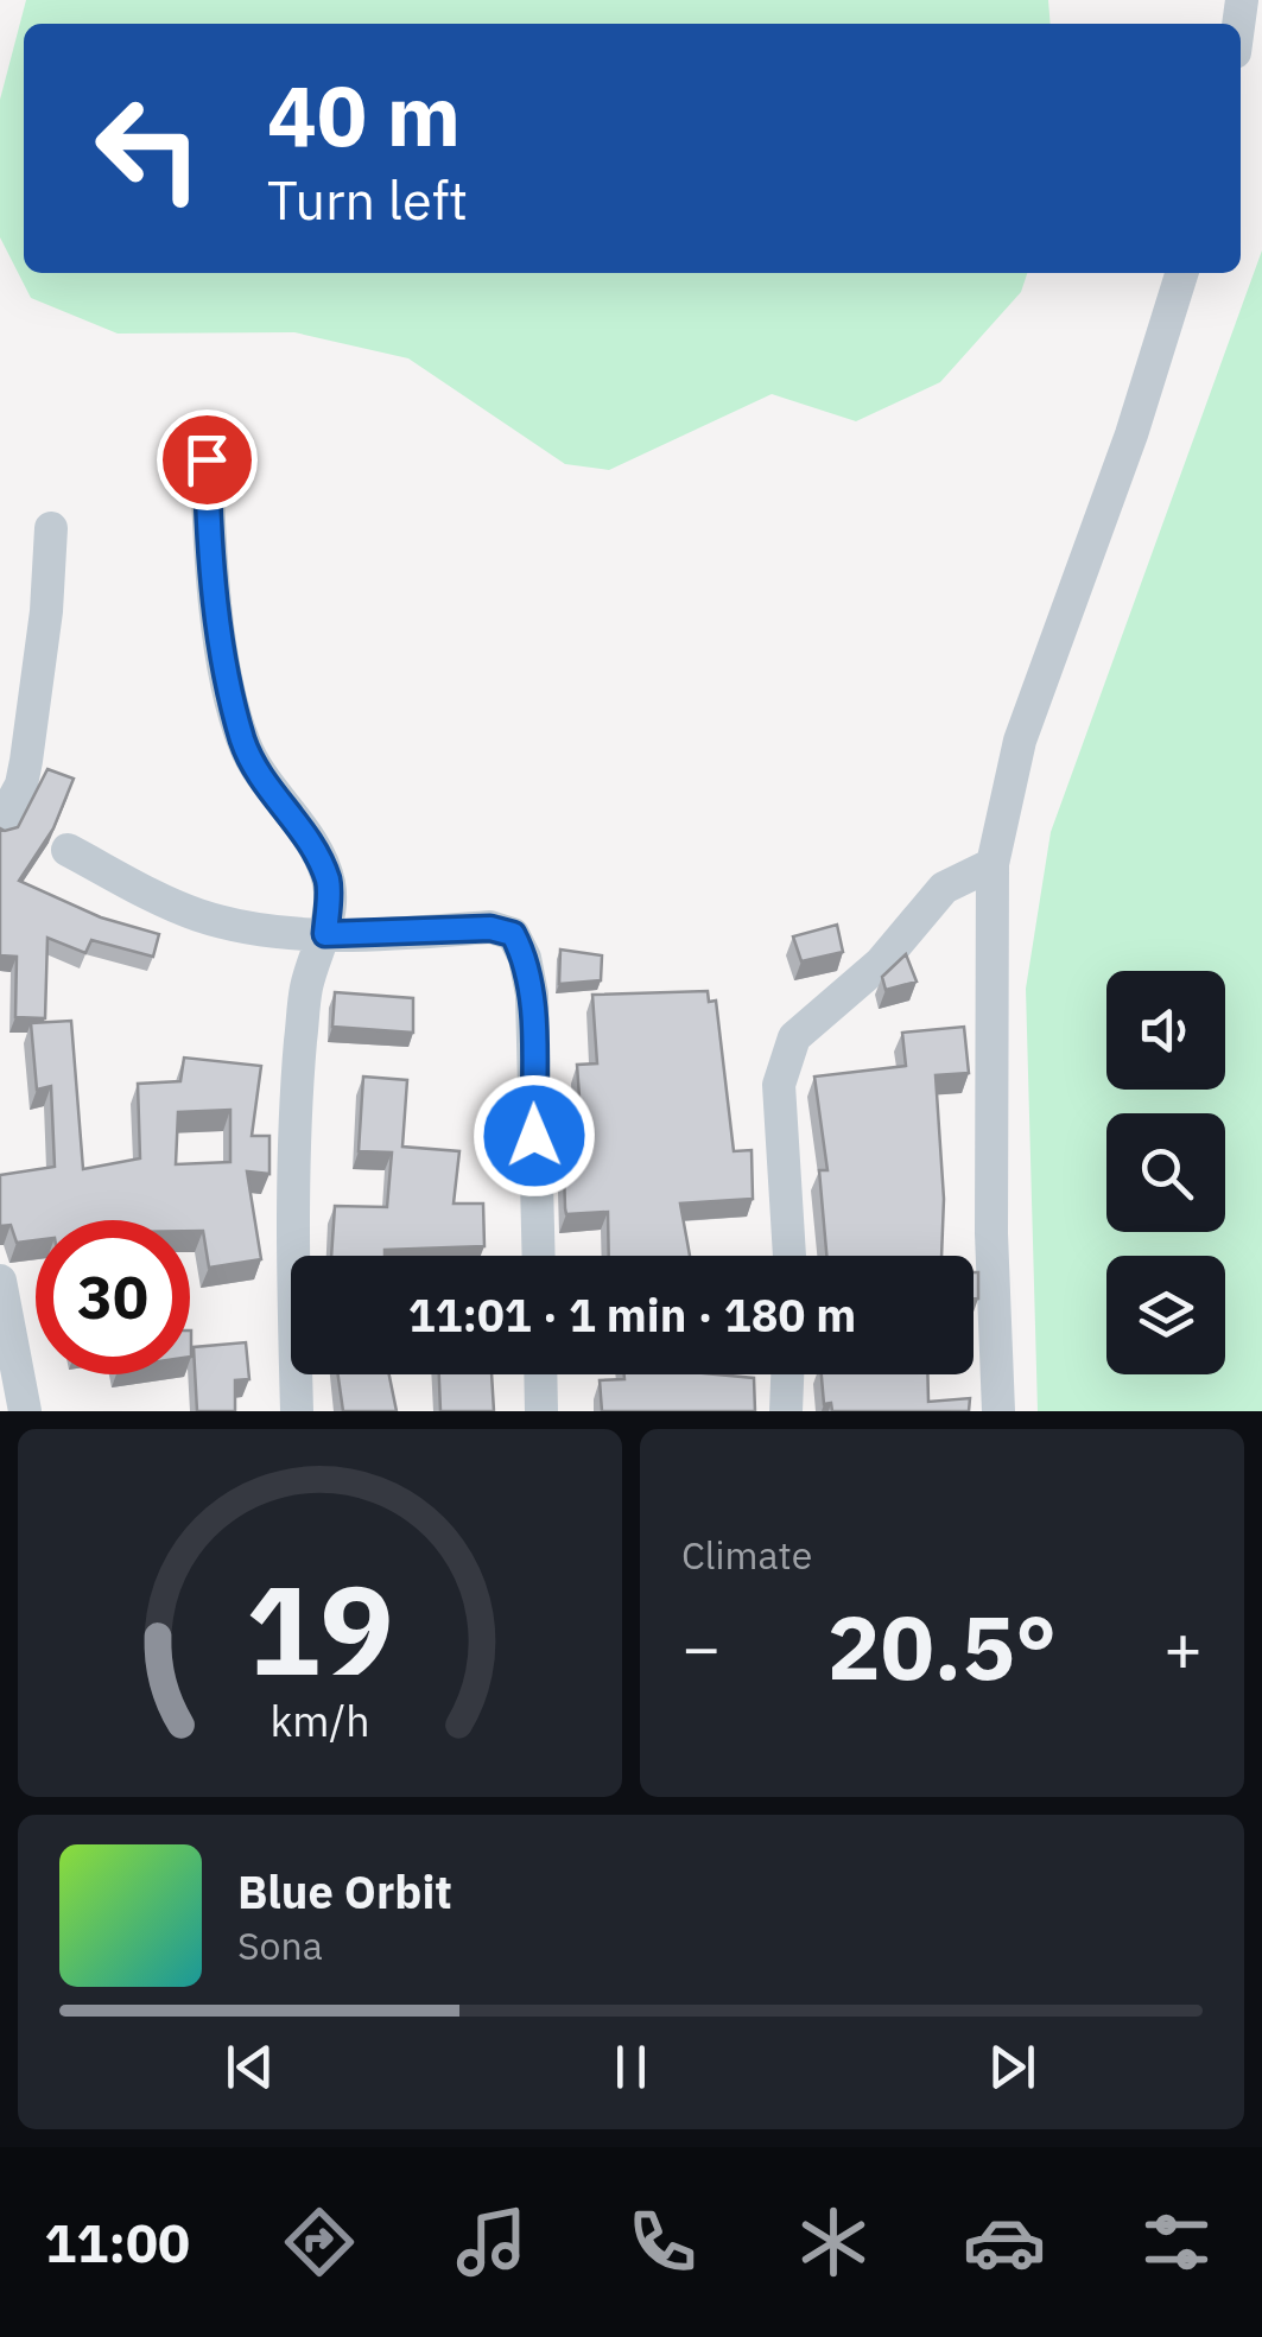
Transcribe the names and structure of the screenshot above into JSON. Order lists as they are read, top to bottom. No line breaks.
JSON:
{"page":{"turn":["40 m","Turn left"],"limit":"30","trip":"11:01 · 1 min · 180 m","tile":"Climate","heat":["−","20.5°","+"],"song":["Blue Orbit","Sona"],"tabs":"11:00","gauge":["19","km/h"]}}
